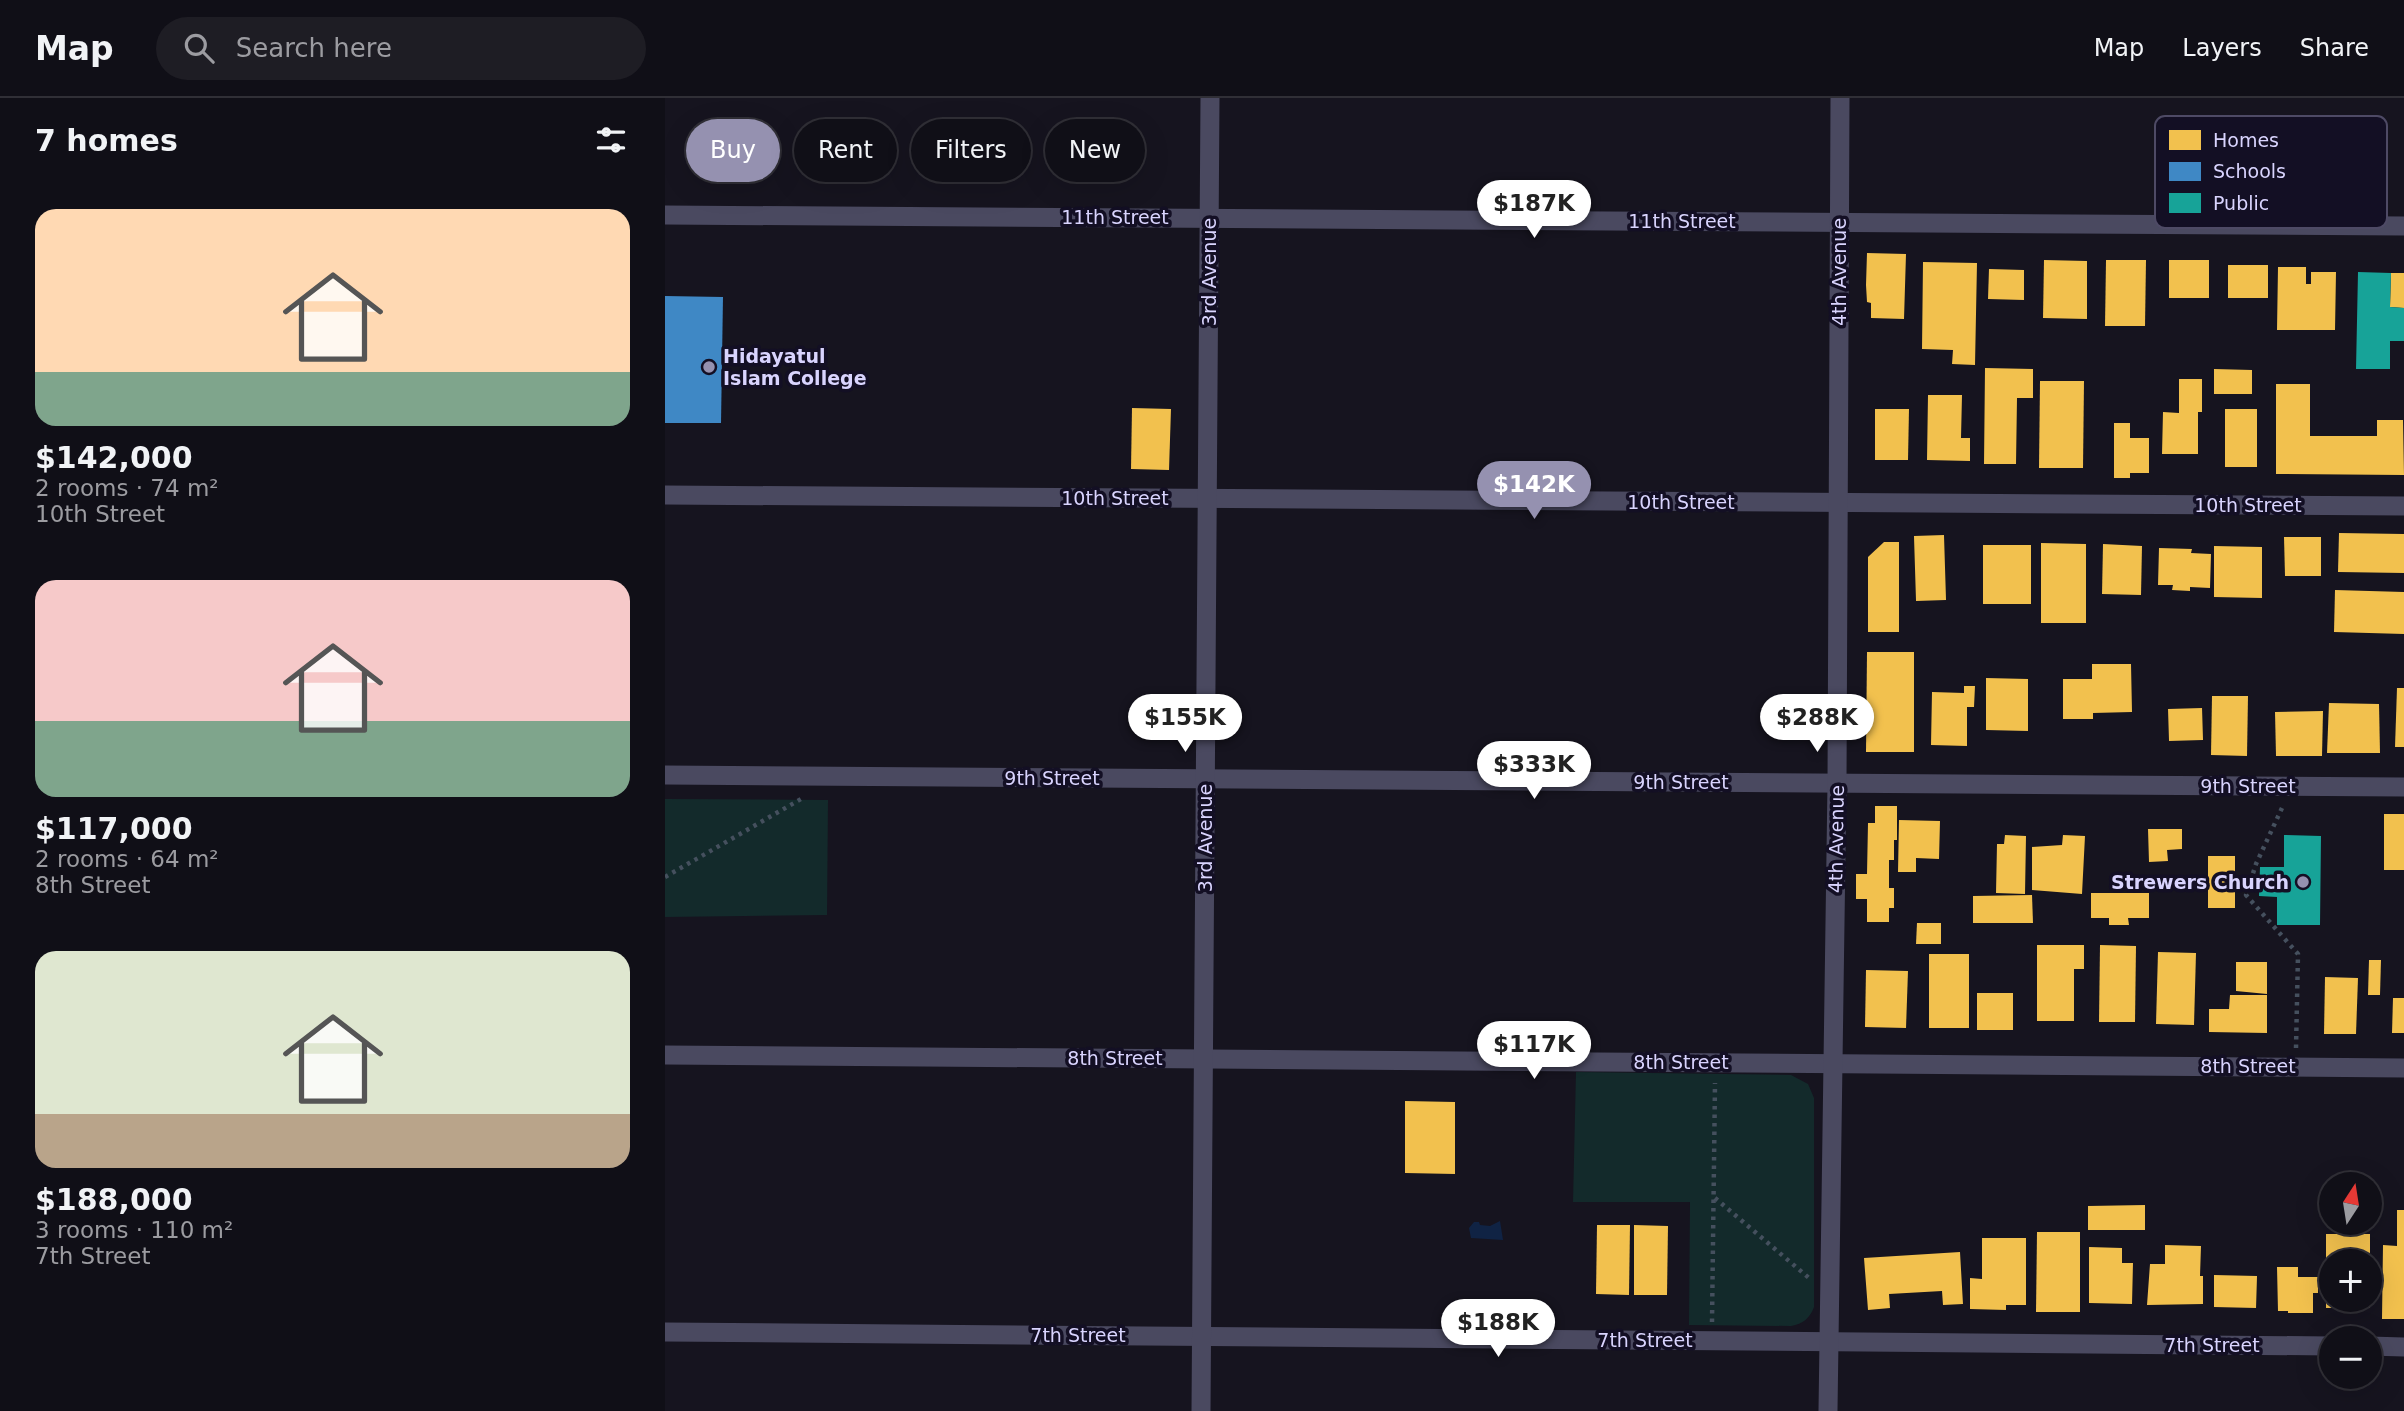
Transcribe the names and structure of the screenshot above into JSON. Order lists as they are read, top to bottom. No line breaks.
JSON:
{"streets":{"street":["11th Street","3rd Avenue","4th Avenue","10th Street","9th Street","8th Street","7th Street"]},"crossings":[["11th Street","3rd Avenue"],["11th Street","4th Avenue"],["3rd Avenue","10th Street"],["3rd Avenue","9th Street"],["3rd Avenue","8th Street"],["3rd Avenue","7th Street"],["4th Avenue","10th Street"],["4th Avenue","9th Street"],["4th Avenue","8th Street"],["4th Avenue","7th Street"]],"places":["Hidayatul Islam College","Strewers Church"],"legend":["Homes","Schools","Public"],"north":"top","page":{"header":"Map","search":"Search here","nav":["Map","Layers","Share"],"heading":"7 homes","chip":["Buy","Rent","Filters","New"],"price":["$187K","$142K","$155K","$288K","$333K","$117K","$188K"],"list":[{"name":"$142,000","note":"2 rooms · 74 m² · 10th Street"},{"name":"$117,000","note":"2 rooms · 64 m² · 8th Street"},{"name":"$188,000","note":"3 rooms · 110 m² · 7th Street"}],"map_buttons":["+","−"]}}
